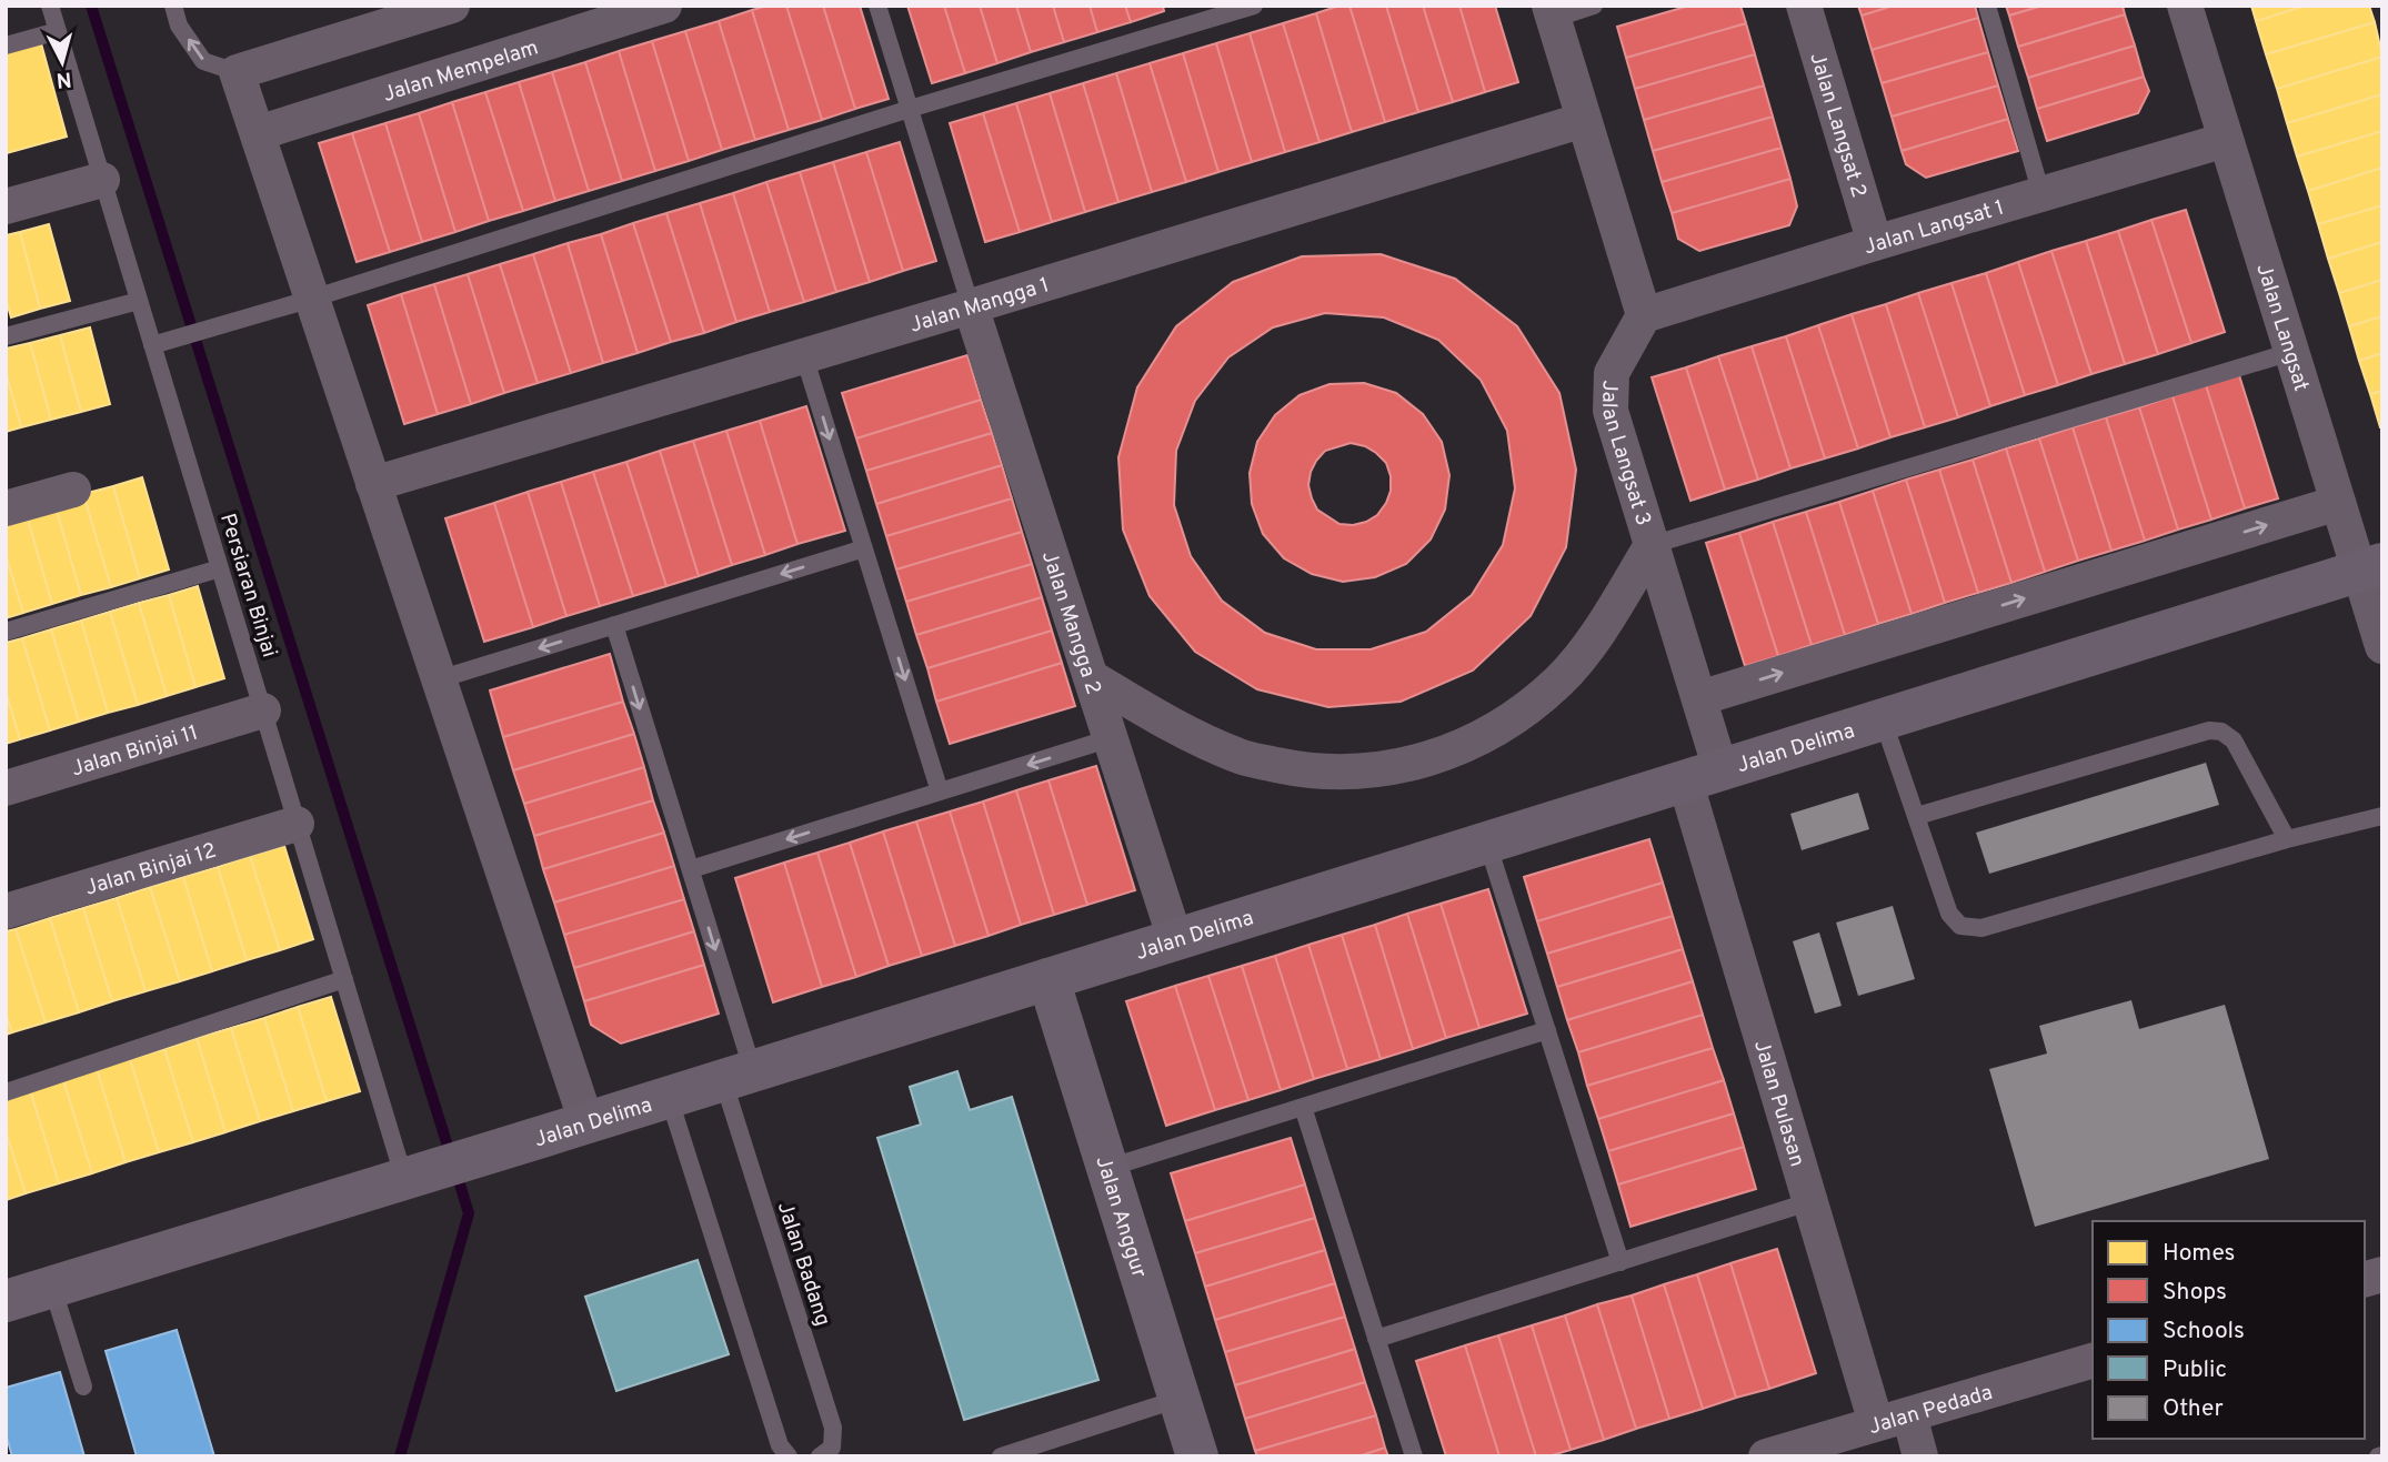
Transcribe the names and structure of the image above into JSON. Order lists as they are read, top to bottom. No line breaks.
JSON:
{"streets":{"street":["Jalan Mempelam","Jalan Langsat 2","Jalan Langsat 1","Jalan Mangga 1","Jalan Langsat","Jalan Langsat 3","Jalan Mangga 2","Jalan Delima","Jalan Binjai 11","Jalan Binjai 12","Jalan Pulasan","Jalan Anggur","Jalan Pedada"],"lane":["Persiaran Binjai","Jalan Badang"]},"crossings":[["Jalan Langsat 2","Jalan Langsat 1"],["Jalan Langsat 1","Jalan Langsat"],["Jalan Langsat 1","Jalan Langsat 3"],["Jalan Mangga 1","Jalan Mangga 2"],["Jalan Langsat","Jalan Delima"],["Jalan Langsat 3","Jalan Delima"],["Jalan Langsat 3","Jalan Pulasan"],["Persiaran Binjai","Jalan Delima"],["Persiaran Binjai","Jalan Binjai 11"],["Persiaran Binjai","Jalan Binjai 12"],["Jalan Mangga 2","Jalan Delima"],["Jalan Delima","Jalan Pulasan"],["Jalan Delima","Jalan Anggur"],["Jalan Delima","Jalan Badang"],["Jalan Pulasan","Jalan Pedada"]],"legend":["Homes","Shops","Schools","Public","Other"],"north":"bottom"}
